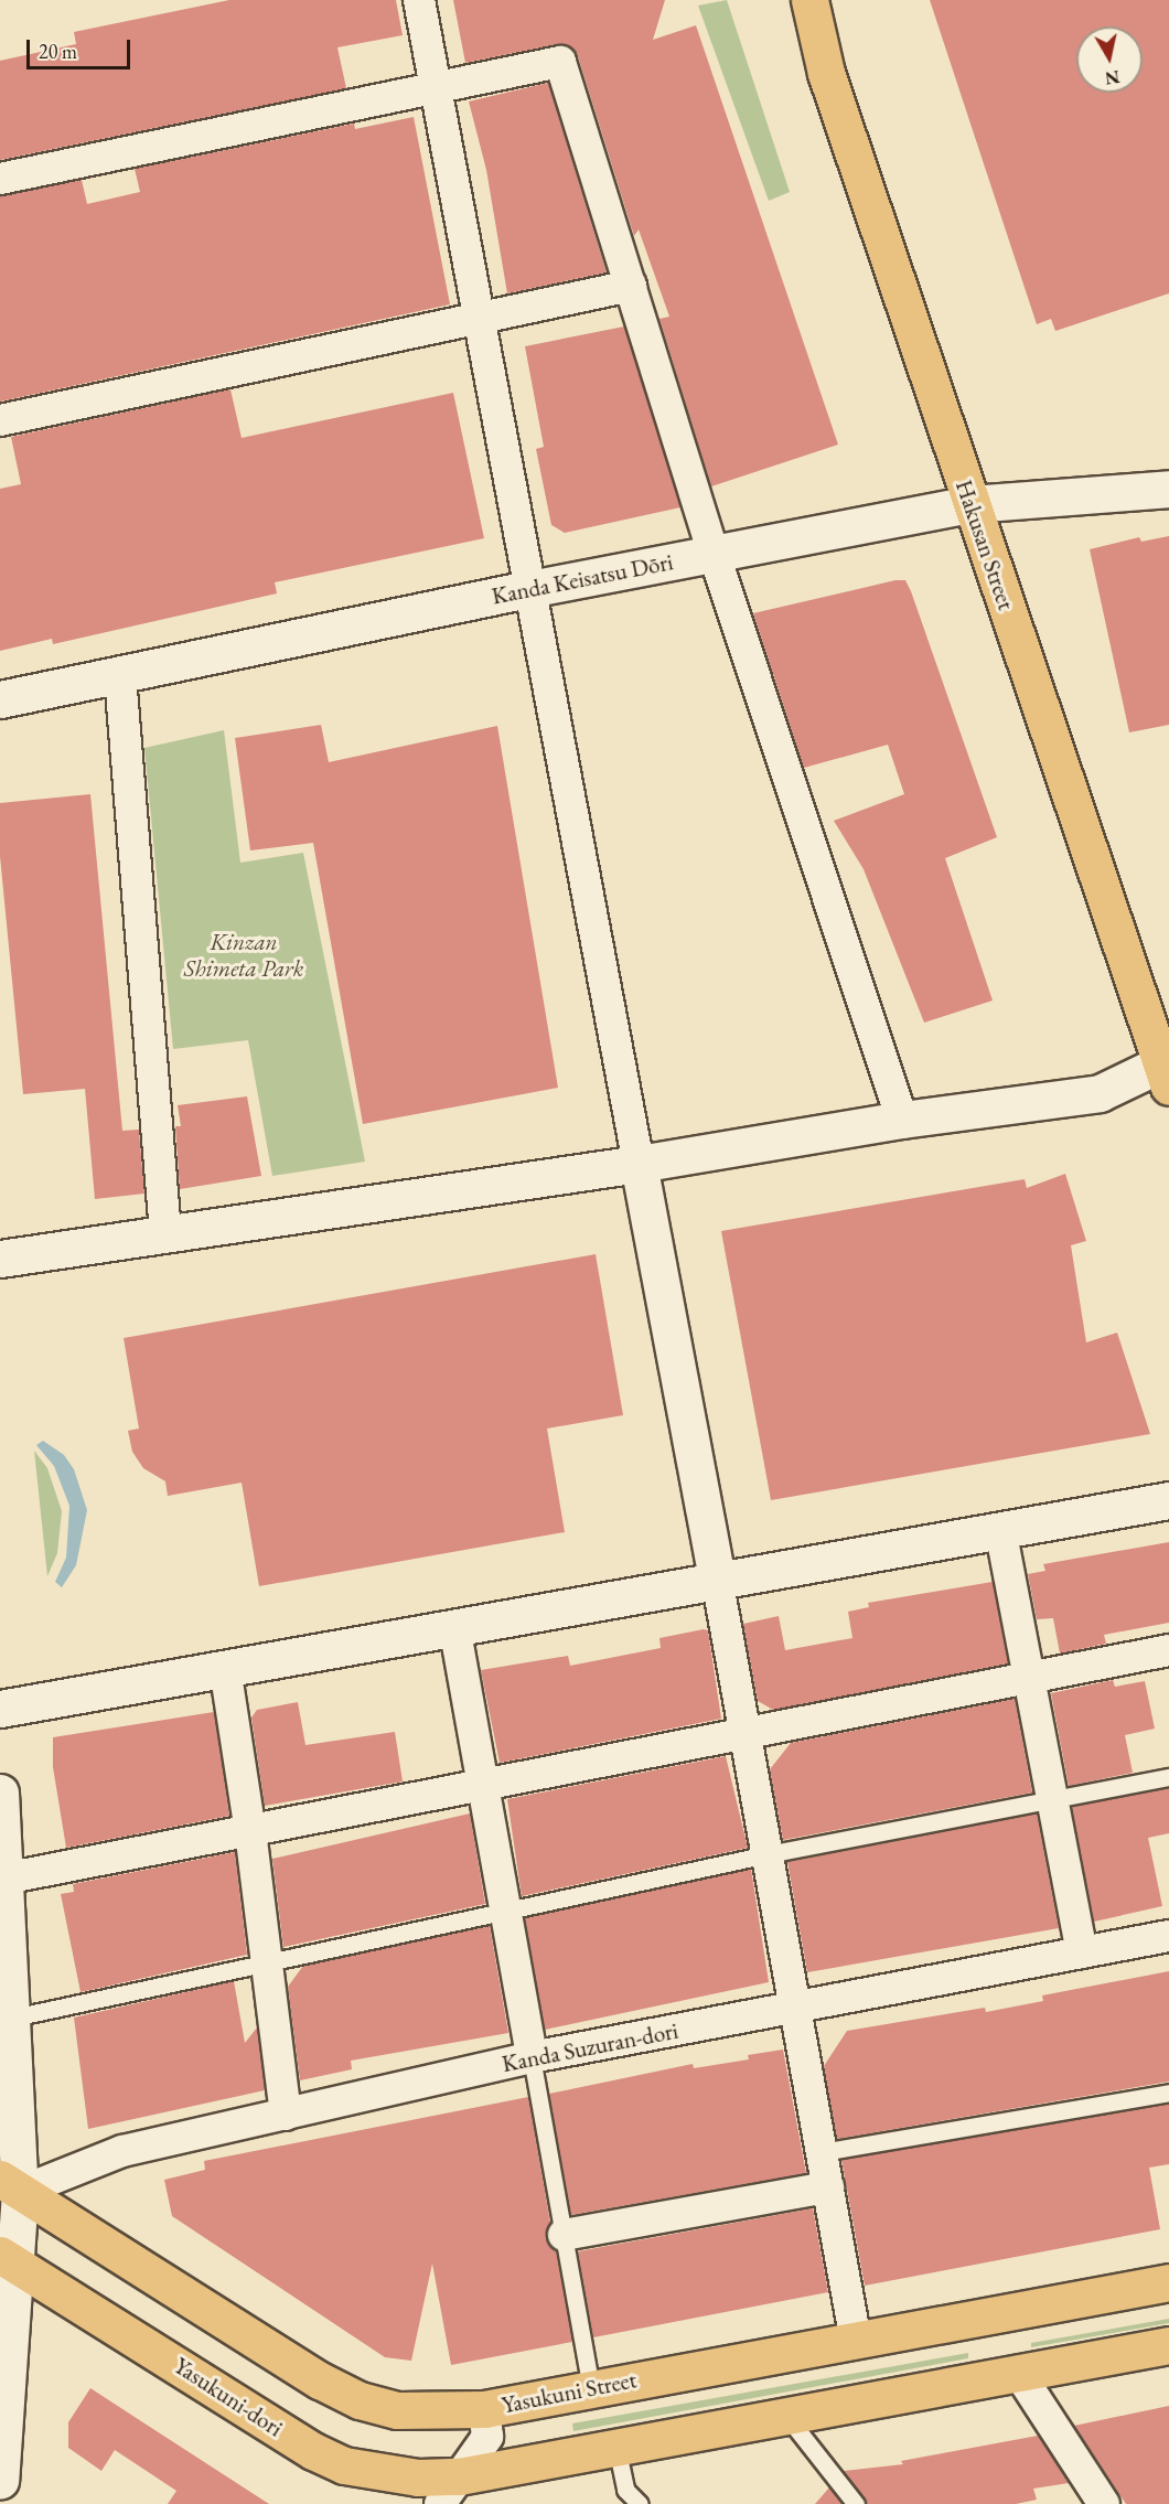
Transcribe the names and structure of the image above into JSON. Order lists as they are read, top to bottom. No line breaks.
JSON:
{"streets":{"main road":["Hakusan Street","Yasukuni Street","Yasukuni-dori"],"street":["Kanda Keisatsu Dōri","Kanda Suzuran-dori"]},"crossings":[["Hakusan Street","Kanda Keisatsu Dōri"],["Kanda Suzuran-dori","Yasukuni Street"]],"parks":["Kinzan Shimeta Park"],"scale_bar":"20 m","north":"bottom"}
